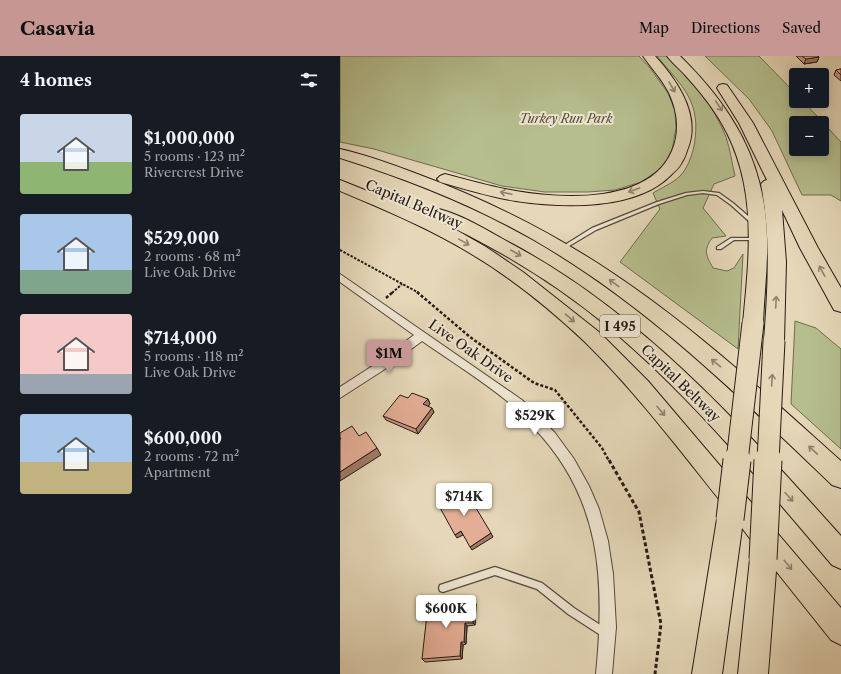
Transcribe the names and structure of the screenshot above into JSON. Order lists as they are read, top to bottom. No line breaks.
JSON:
{"streets":{"highway":["Capital Beltway","I 495"],"street":["Live Oak Drive"]},"parks":["Turkey Run Park"],"page":{"header":"Casavia","nav":["Map","Directions","Saved"],"heading":"4 homes","map_buttons":["+","−"],"list":[{"name":"$1,000,000","note":"5 rooms · 123 m² · Rivercrest Drive"},{"name":"$529,000","note":"2 rooms · 68 m² · Live Oak Drive"},{"name":"$714,000","note":"5 rooms · 118 m² · Live Oak Drive"},{"name":"$600,000","note":"2 rooms · 72 m² · Apartment"}],"price":["$1M","$529K","$714K","$600K"]}}
